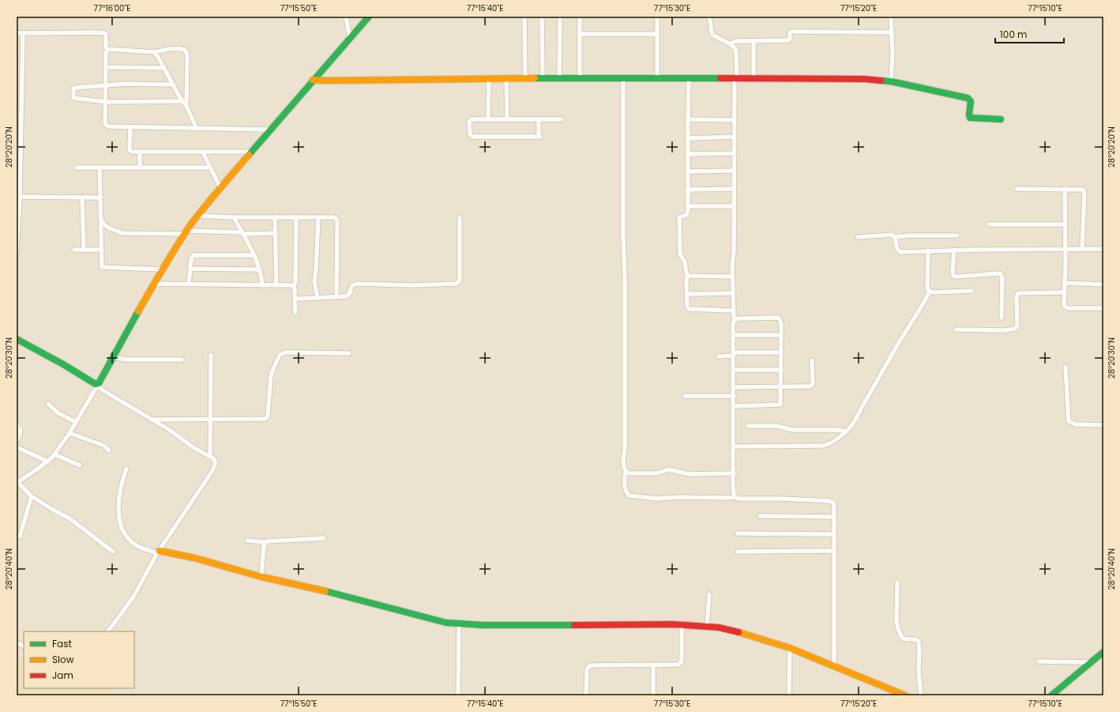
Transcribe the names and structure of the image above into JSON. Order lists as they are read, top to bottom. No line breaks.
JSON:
{"legend":["Fast","Slow","Jam"],"scale_bar":"100 m","coordinates":["77°16'00\"E","77°15'50\"E","77°15'40\"E","77°15'30\"E","77°15'20\"E","77°15'10\"E","28°20'20\"N","28°20'30\"N","28°20'40\"N"]}
